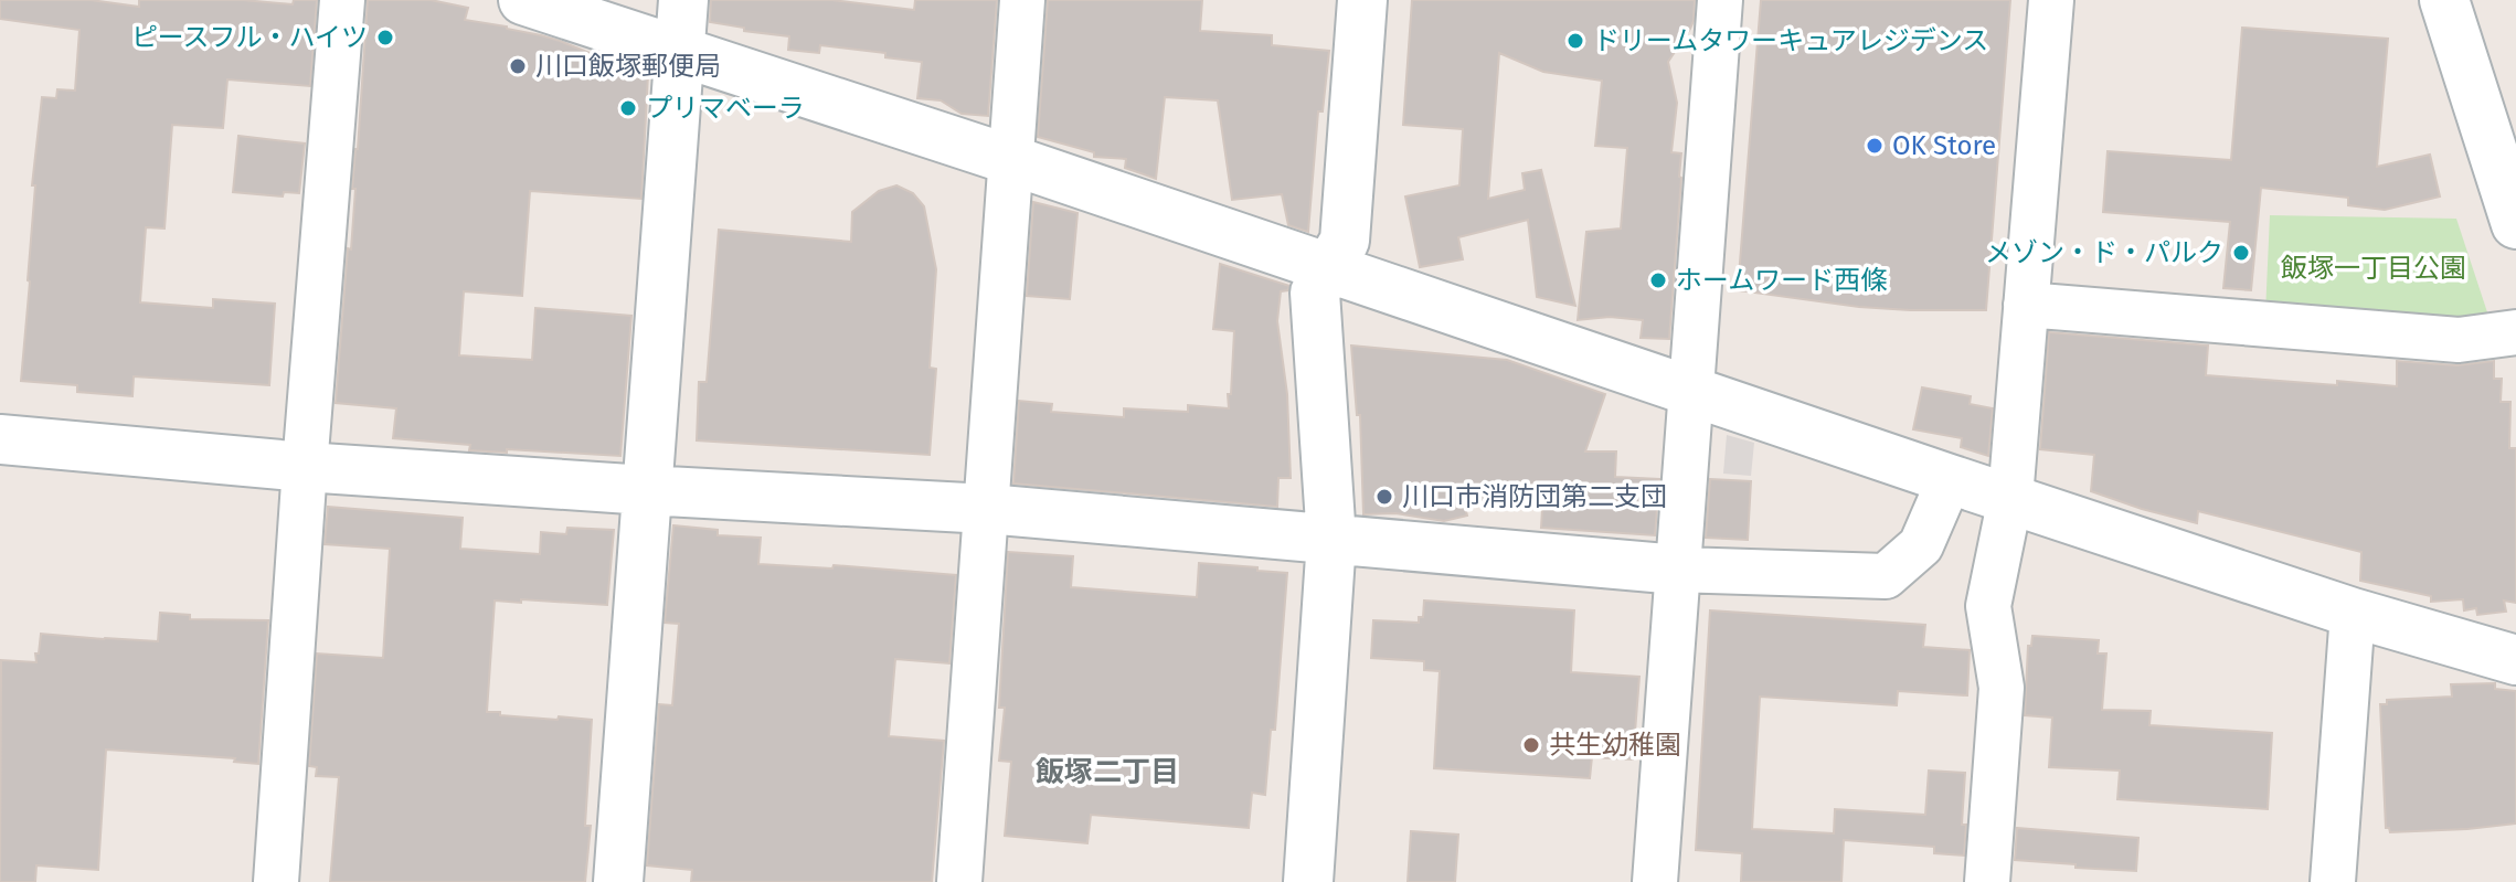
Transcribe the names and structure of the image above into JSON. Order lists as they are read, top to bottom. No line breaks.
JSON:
{"districts":["飯塚二丁目"],"parks":["飯塚一丁目公園"],"places":["ピースフル・ハイツ","ドリームタワーキュアレジデンス","川口飯塚郵便局","プリマベーラ","OK Store","メゾン・ド・パルク","ホームワード西條","川口市消防団第二支団","共生幼稚園"]}
